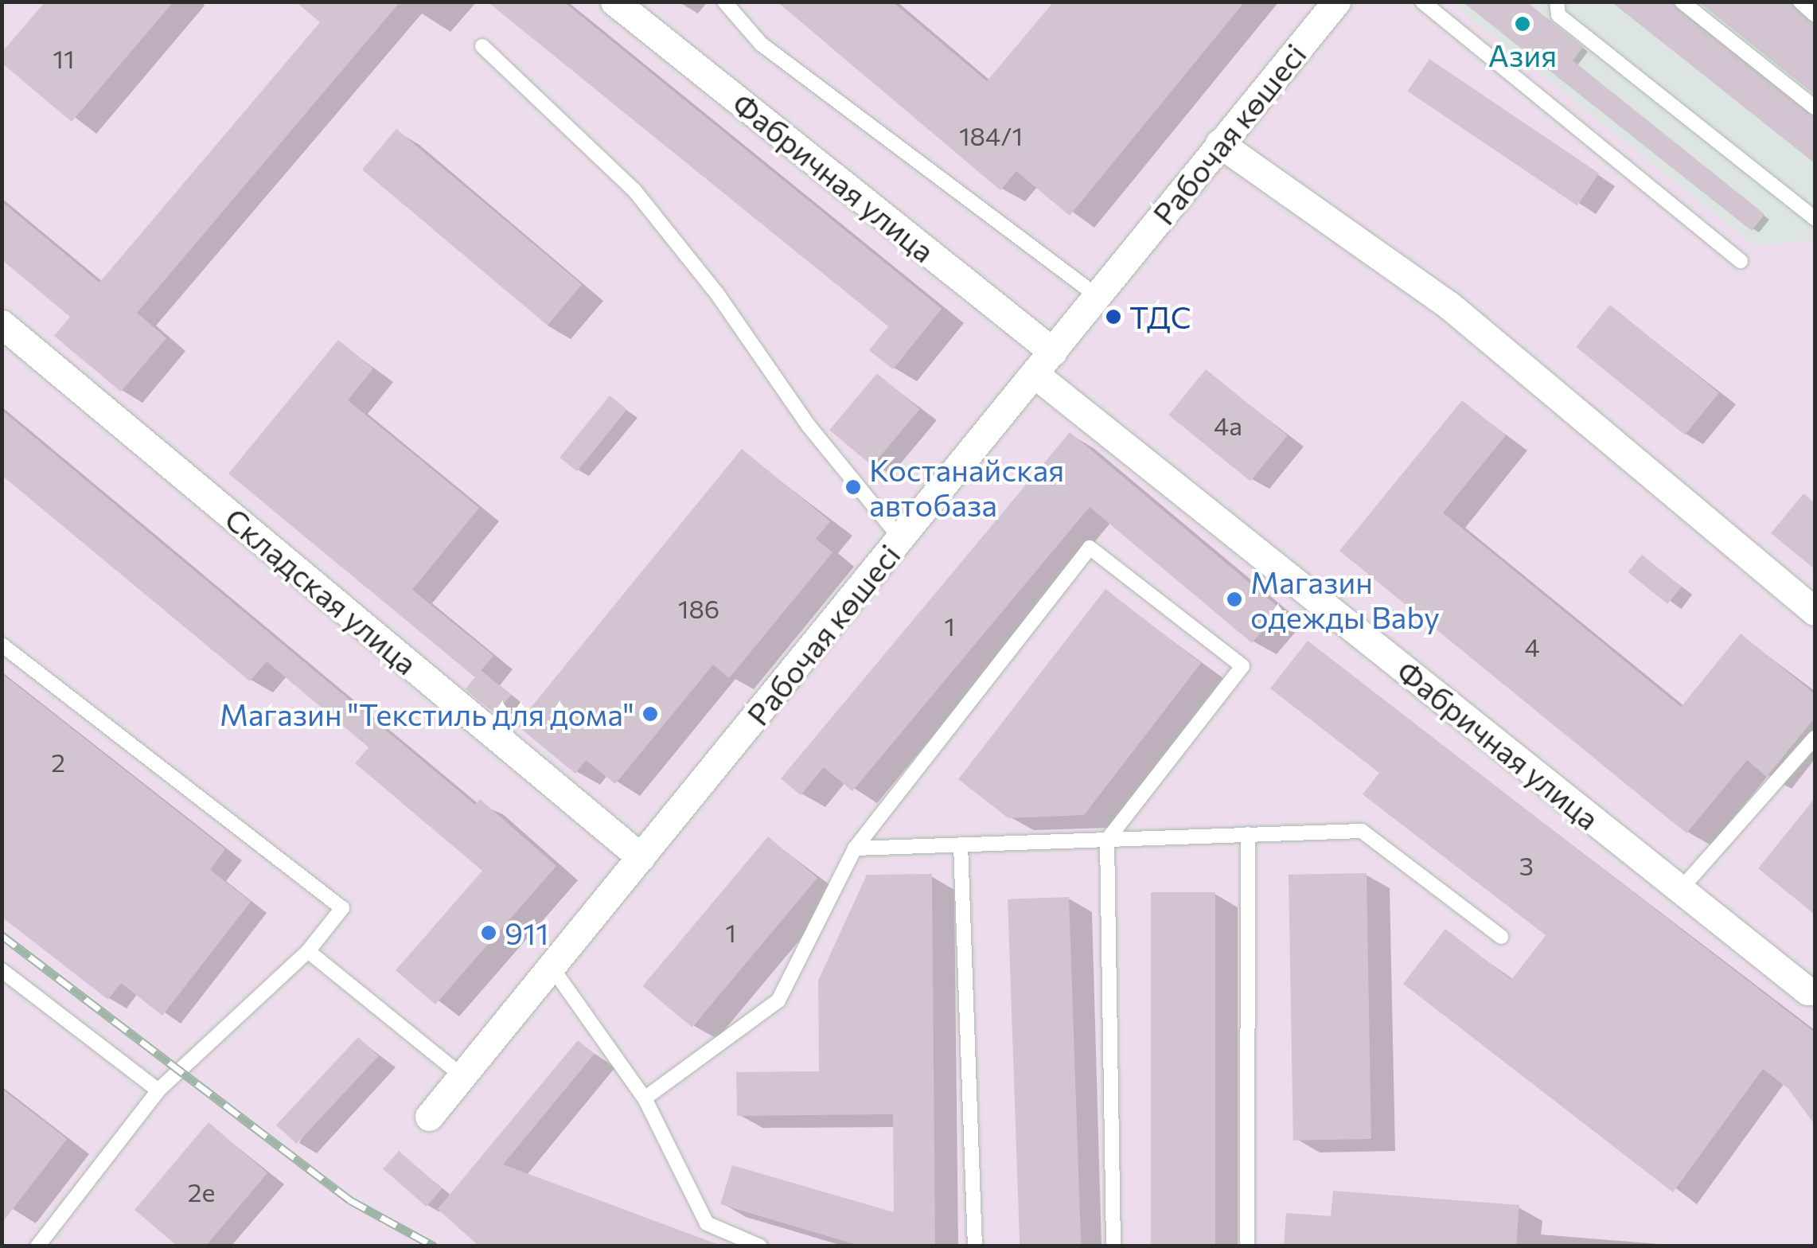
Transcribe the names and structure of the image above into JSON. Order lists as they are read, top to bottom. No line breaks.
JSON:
{"streets":{"street":["Рабочая көшесі","Фабричная улица","Складская улица"]},"crossings":[["Рабочая көшесі","Фабричная улица"],["Рабочая көшесі","Складская улица"]],"places":["Азия","ТДС","Костанайская автобаза","Магазин одежды Baby","Магазин \"Текстиль для дома\"","911"],"house_numbers":["11","184/1","4а","186","1","4","2","3","1","2е"]}
